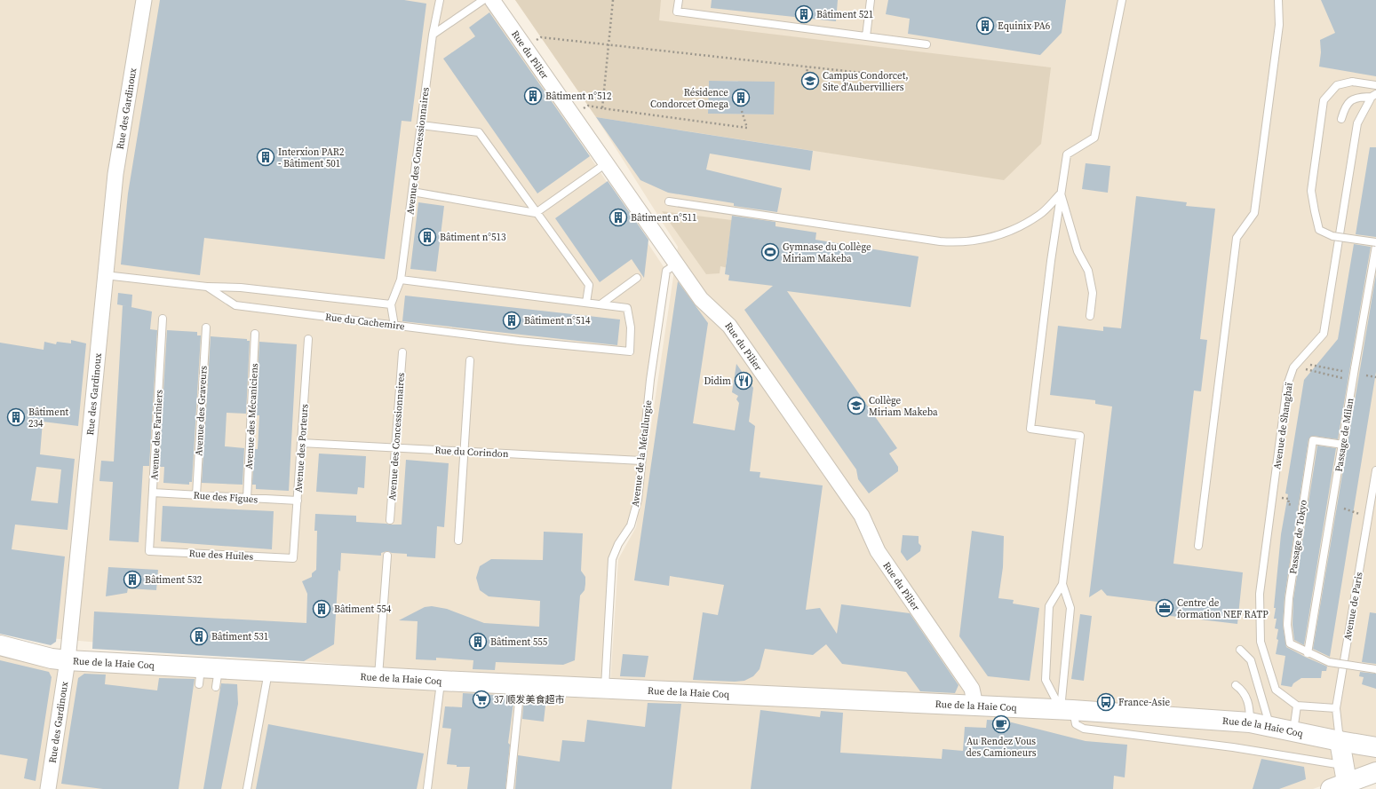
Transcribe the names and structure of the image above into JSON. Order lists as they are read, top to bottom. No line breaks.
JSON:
{"streets":{"main road":["Rue de la Haie Coq"],"street":["Rue du Pilier","Rue des Gardinoux"],"lane":["Avenue des Concessionnaires","Rue du Cachemire","Avenue des Graveurs","Avenue des Mécaniciens","Avenue de Shanghaï","Avenue des Fariniers","Passage de Milan","Avenue des Porteurs","Rue du Corindon","Avenue de la Métallurgie","Rue des Figues","Passage de Tokyo","Rue des Huiles","Avenue de Paris"]},"crossings":[["Rue du Pilier","Avenue de la Métallurgie"],["Rue du Pilier","Rue de la Haie Coq"],["Rue des Gardinoux","Rue du Cachemire"],["Rue des Gardinoux","Rue de la Haie Coq"],["Avenue des Concessionnaires","Rue du Corindon"],["Avenue des Graveurs","Rue des Figues"],["Avenue des Mécaniciens","Rue des Figues"],["Avenue des Fariniers","Rue des Figues"],["Avenue des Fariniers","Rue des Huiles"],["Passage de Milan","Passage de Tokyo"],["Avenue des Porteurs","Rue du Corindon"],["Avenue des Porteurs","Rue des Figues"],["Avenue des Porteurs","Rue des Huiles"],["Rue du Corindon","Avenue de la Métallurgie"],["Avenue de la Métallurgie","Rue de la Haie Coq"],["Avenue de Paris","Rue de la Haie Coq"]],"places":{"building":["Bâtiment 521","Equinix PA6","Bâtiment n°512","Résidence Condorcet Omega","Interxion PAR2 - Bâtiment 501","Bâtiment n°511","Bâtiment n°513","Bâtiment n°514","Bâtiment 234","Bâtiment 532","Bâtiment 554","Bâtiment 531","Bâtiment 555"],"school or university":["Campus Condorcet, Site d'Aubervilliers","Collège Miriam Makeba"],"sports":["Gymnase du Collège Miriam Makeba"],"restaurant":["Didim"],"office":["Centre de formation NEF RATP"],"supermarket":["37 顺发美食超市"],"bus stop":["France-Asie"],"cafe":["Au Rendez Vous des Camioneurs"]}}
